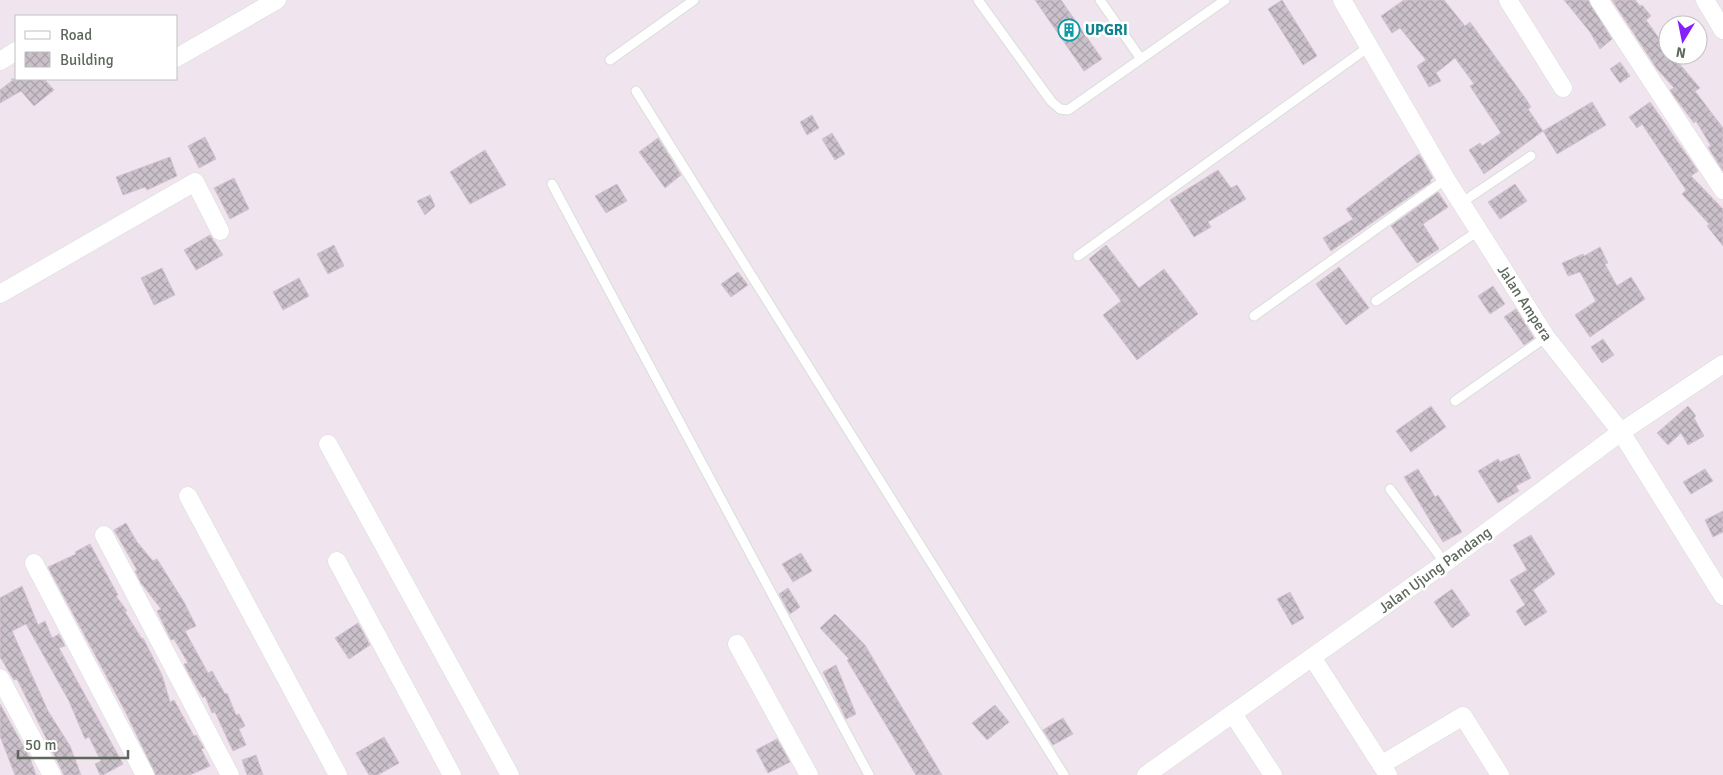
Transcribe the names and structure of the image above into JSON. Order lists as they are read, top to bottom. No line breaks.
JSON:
{"streets":{"street":["Jalan Ampera","Jalan Ujung Pandang"]},"crossings":[["Jalan Ampera","Jalan Ujung Pandang"]],"places":{"building":["UPGRI"]},"legend":["Road","Building"],"scale_bar":"50 m","north":"bottom"}
